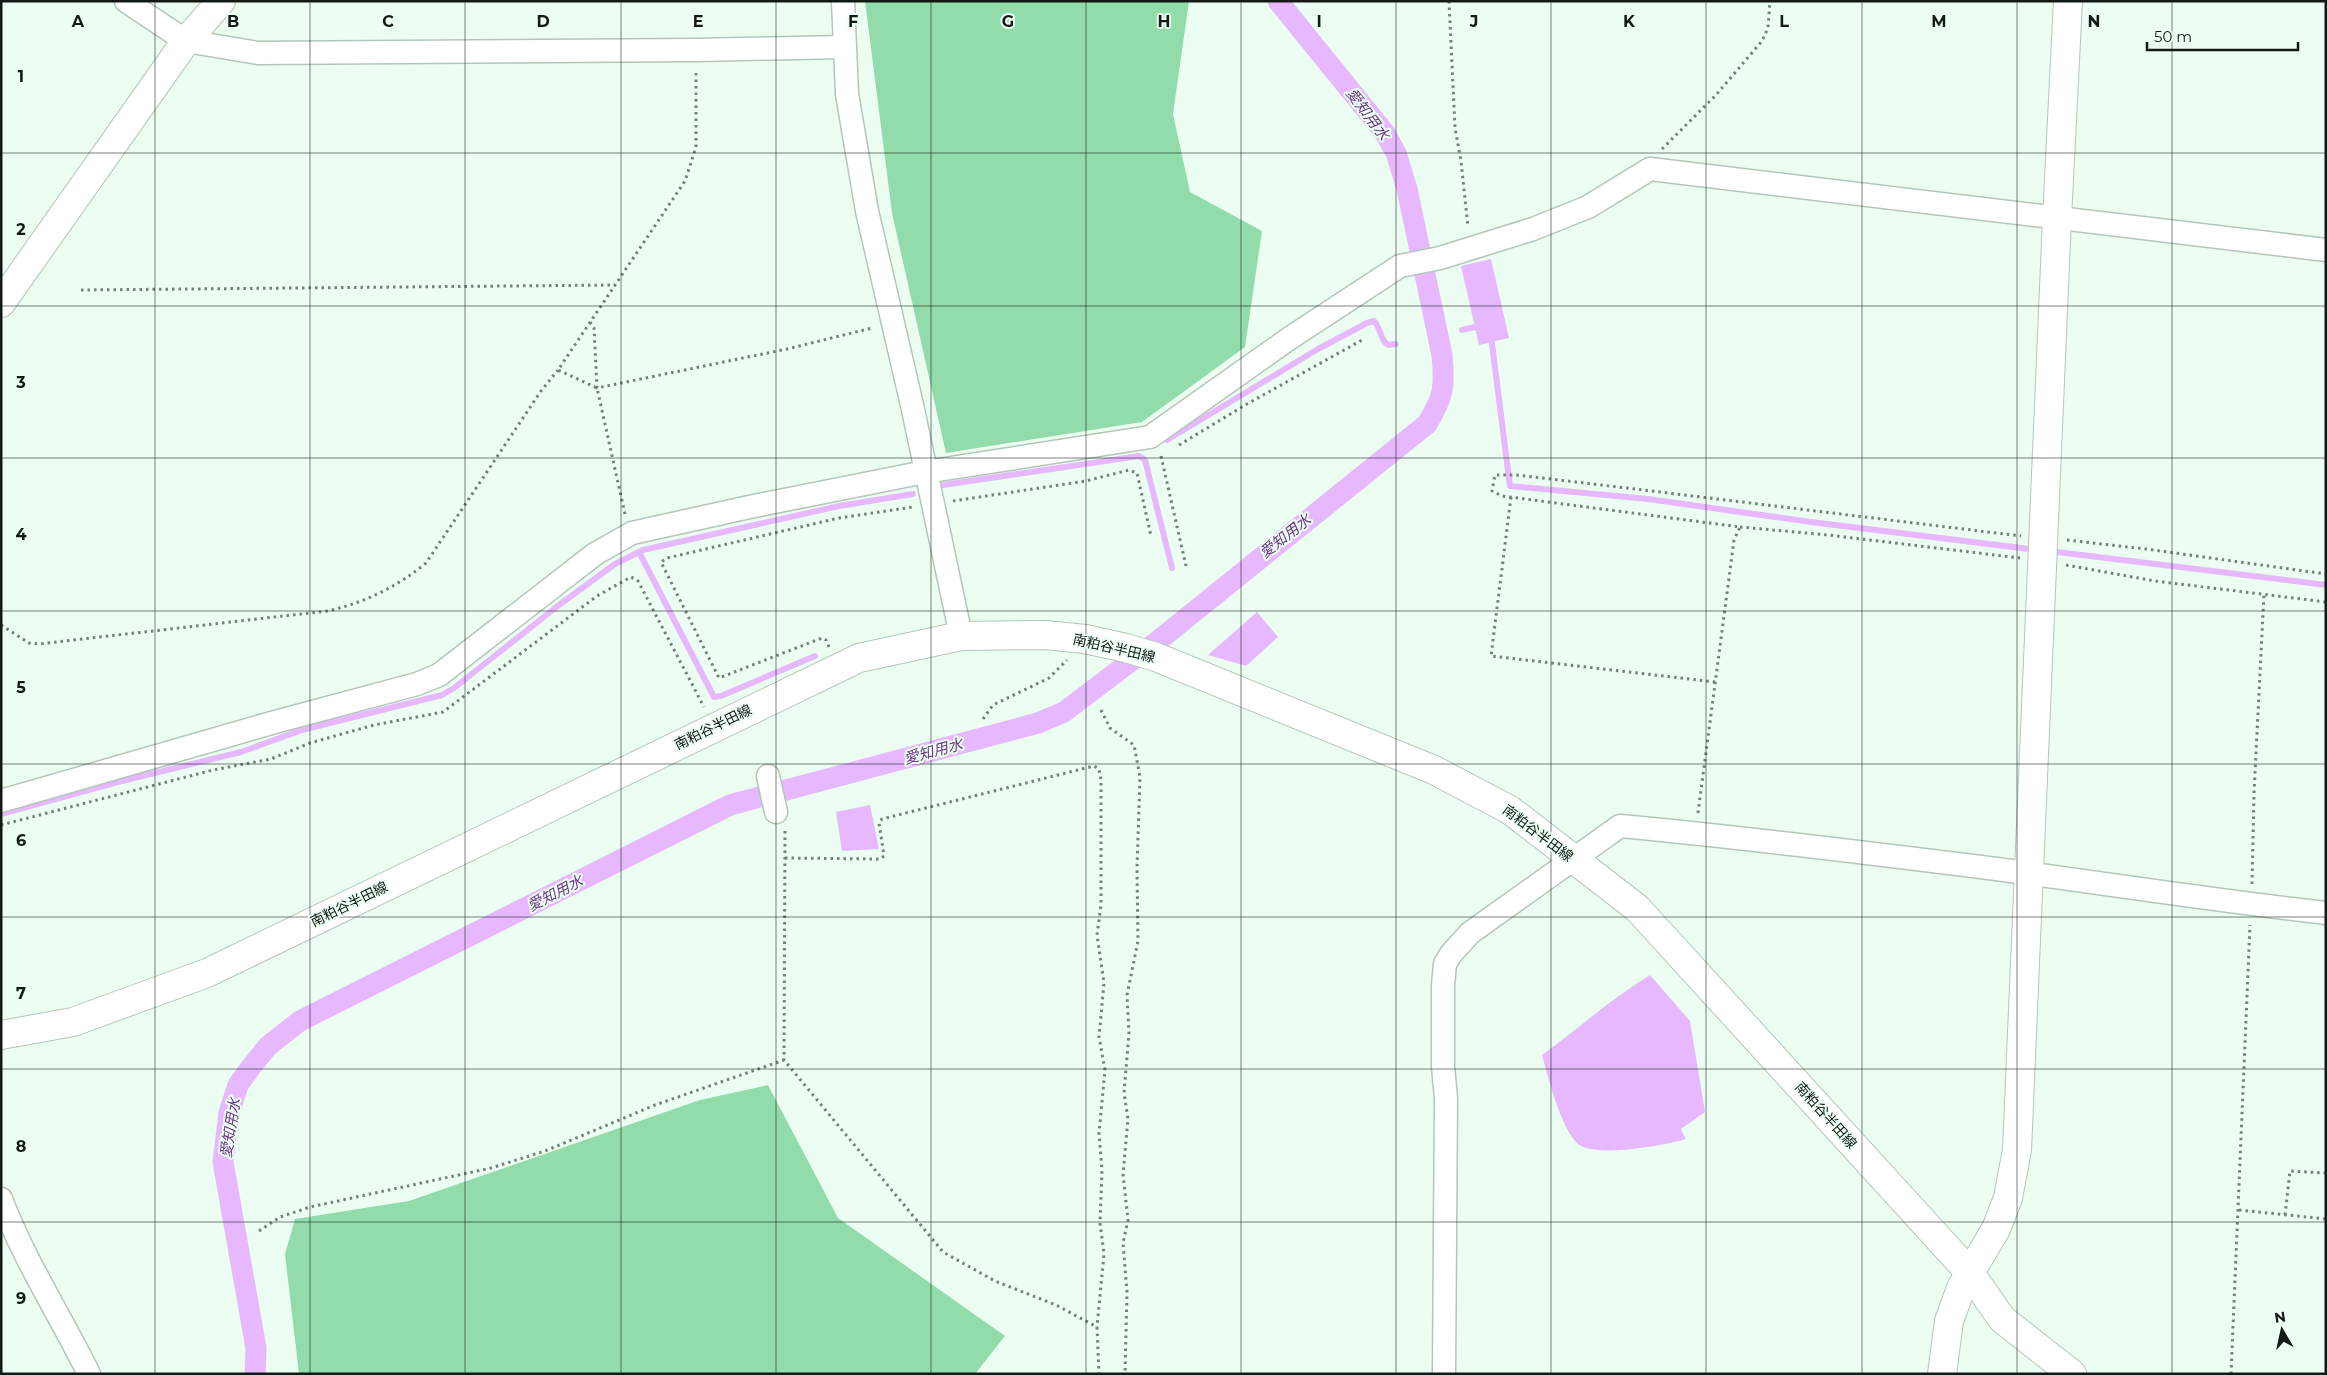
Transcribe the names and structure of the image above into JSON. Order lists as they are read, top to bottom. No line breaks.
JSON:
{"streets":{"main road":["南粕谷半田線"]},"water":["愛知用水"],"scale_bar":"50 m","north":"top","grid":{"columns":["A","B","C","D","E","F","G","H","I","J","K","L","M","N"],"rows":["1","2","3","4","5","6","7","8","9"]}}
